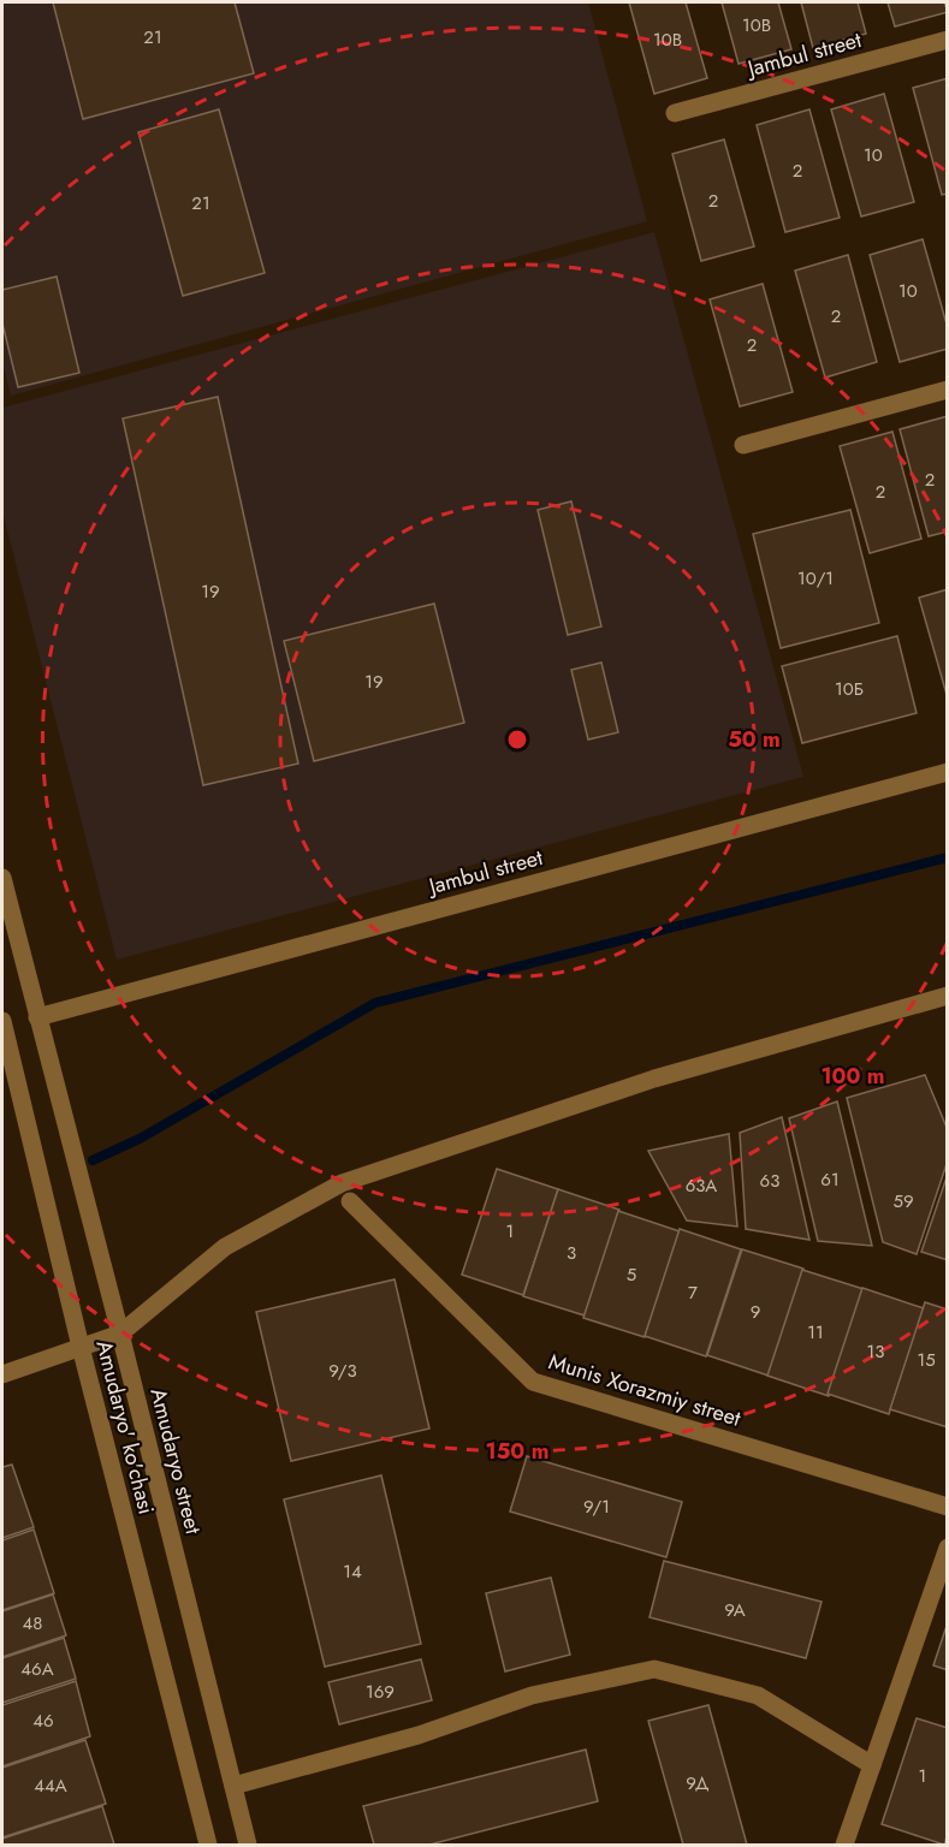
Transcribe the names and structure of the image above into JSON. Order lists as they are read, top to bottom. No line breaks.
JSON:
{"streets":{"street":["Jambul street","Munis Xorazmiy street","Amudaryo' ko'chasi","Amudaryo street"]},"crossings":[["Jambul street","Amudaryo street"]],"house_numbers":["10В","21","10В","10","2","2","21","10","2","2","2","2","10/1","19","19","10Б","61","63","63A","59","1","3","5","7","9","11","13","15","9/3","9/1","14","9A","48","46А","169","46","1","9Д","44А"],"rings":["50 m","100 m","150 m"]}
